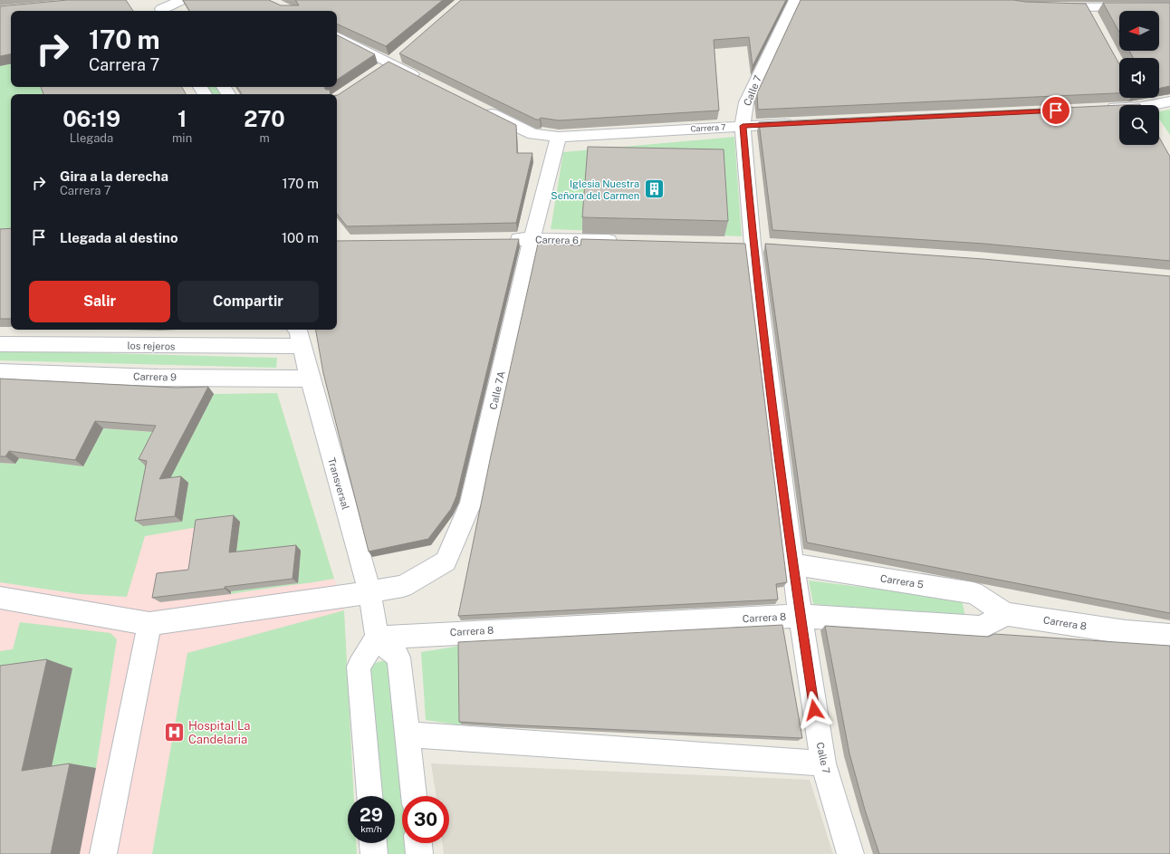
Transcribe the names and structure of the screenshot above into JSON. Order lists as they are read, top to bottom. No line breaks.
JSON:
{"streets":{"street":["Calle 7","Carrera 7","Carrera 6","los rejeros","Carrera 9","Calle 7A","Transversal","Carrera 5","Carrera 8"]},"crossings":[["Calle 7","Carrera 7"],["Calle 7","Carrera 5"],["Calle 7","Carrera 8"],["Carrera 7","Calle 7A"],["Carrera 6","Calle 7A"],["los rejeros","Transversal"],["Carrera 9","Transversal"],["Calle 7A","Transversal"],["Transversal","Carrera 8"],["Carrera 5","Carrera 8"]],"places":{"building":["Iglesia Nuestra Señora del Carmen"],"hospital":["Hospital La Candelaria"]},"north":"left","page":{"turn":["170 m","Carrera 7"],"eta":["06:19","Llegada","1","min","270","m"],"list":[{"name":"Gira a la derecha","note":"Carrera 7","value":"170 m"},{"name":"Llegada al destino","value":"100 m"}],"buttons":["Salir","Compartir"],"speed":"29 km/h","limit":"30"}}
